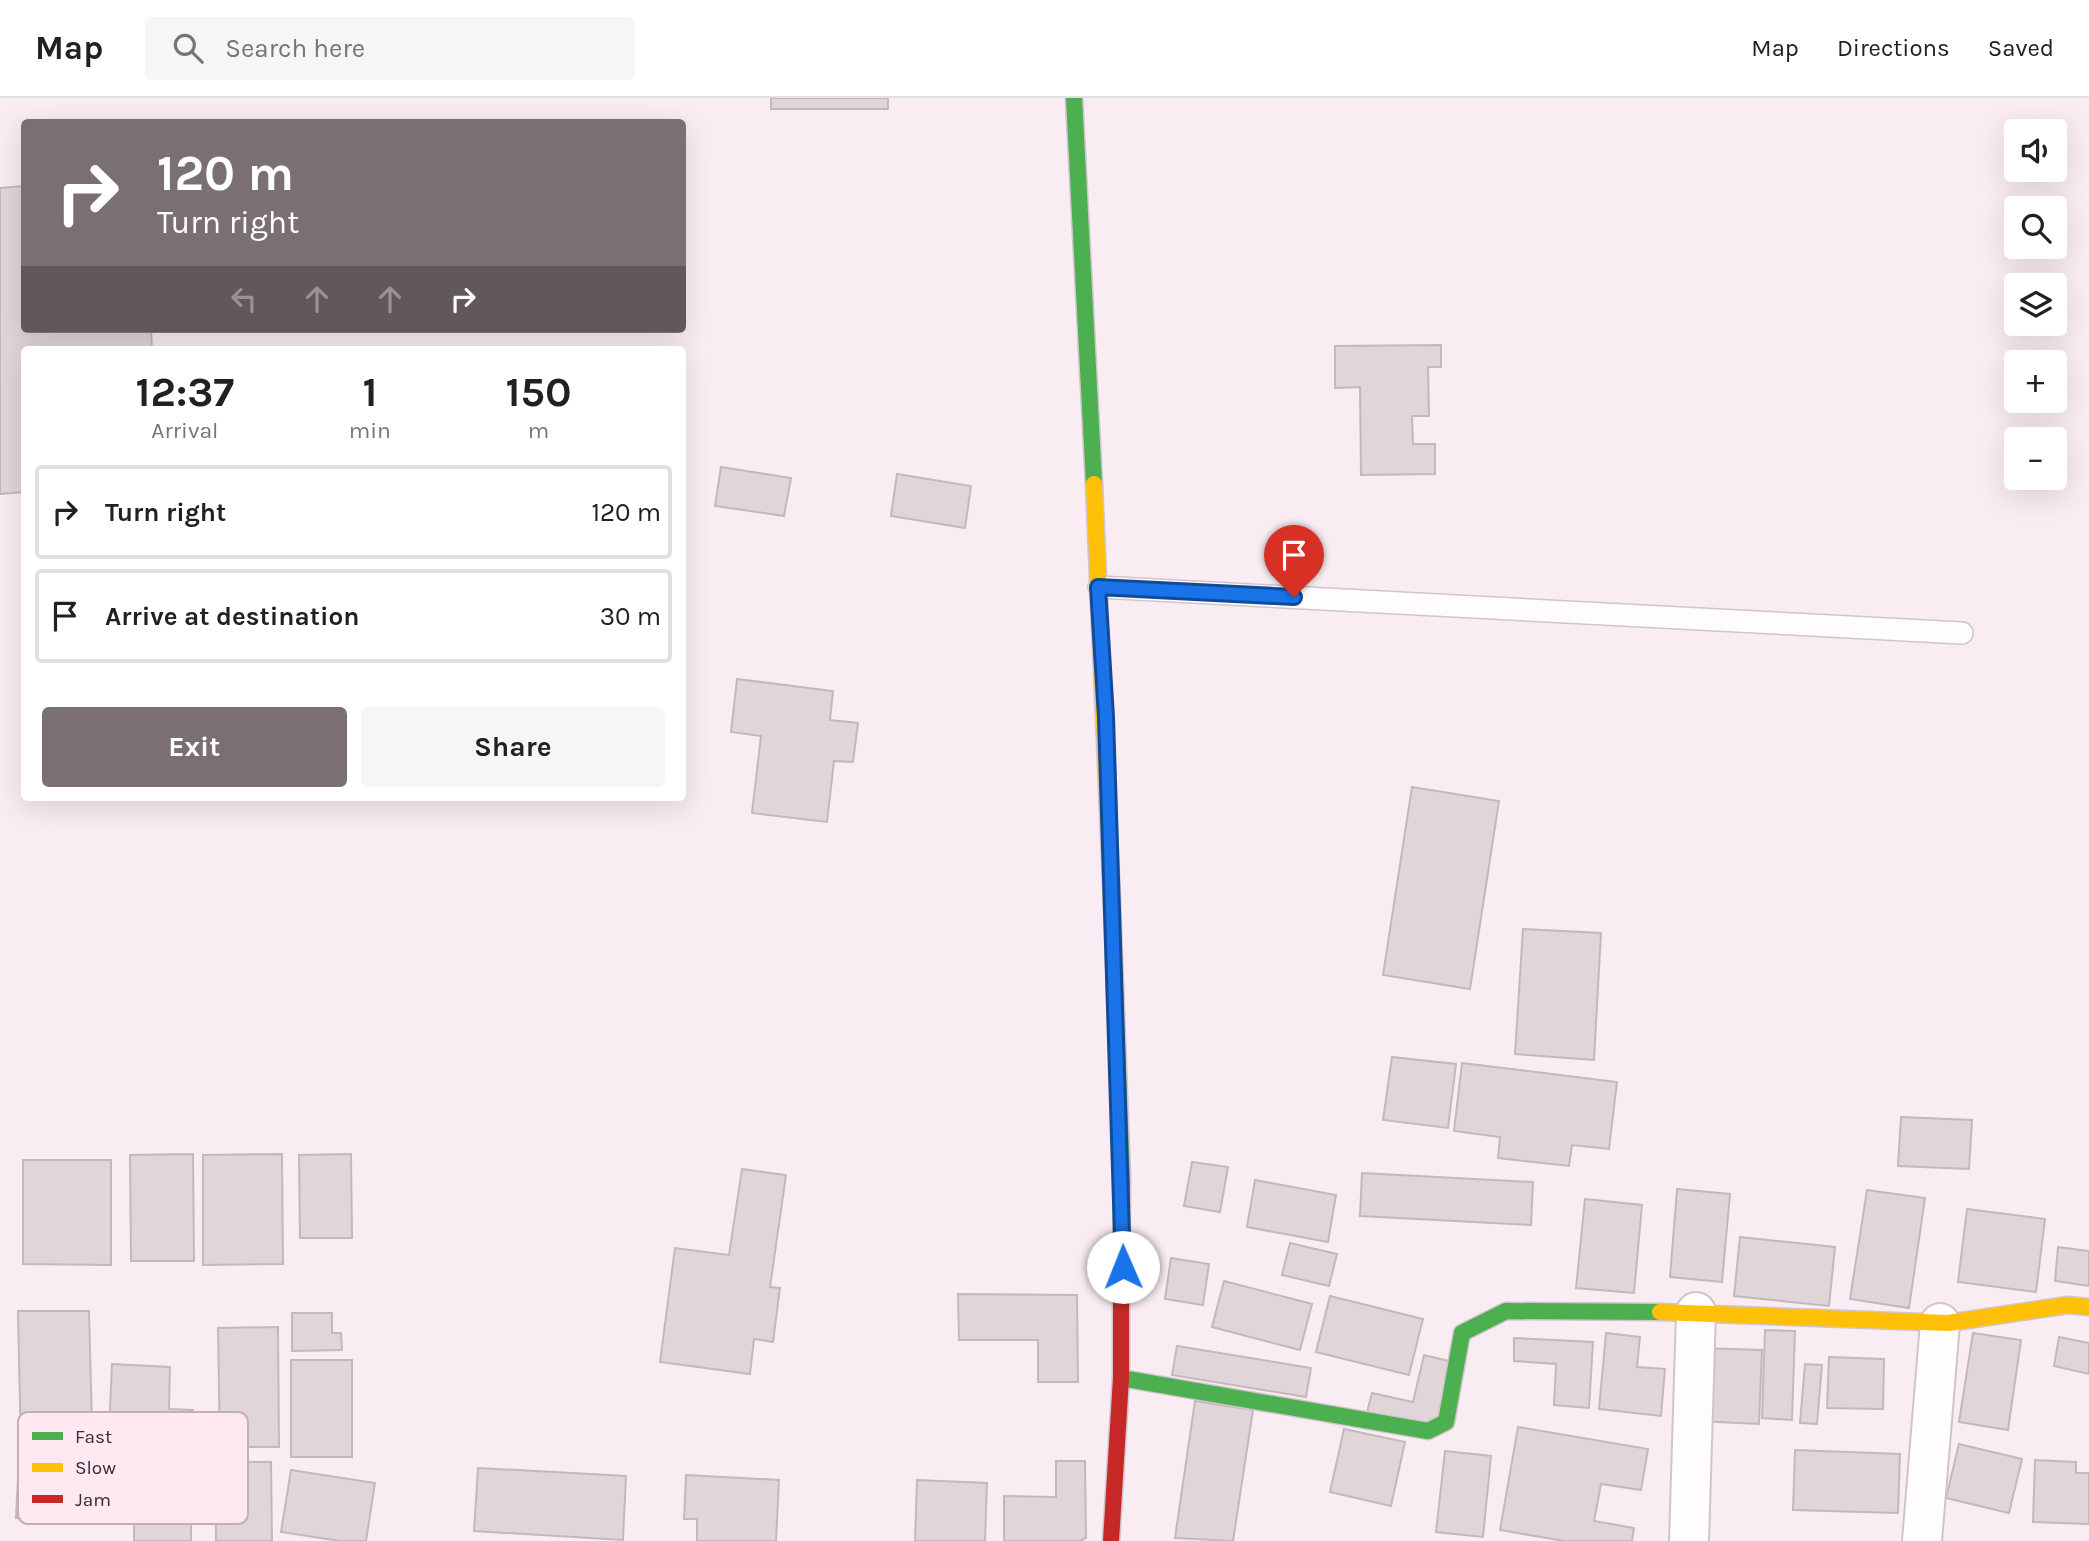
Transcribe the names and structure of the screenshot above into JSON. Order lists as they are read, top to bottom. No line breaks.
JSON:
{"legend":["Fast","Slow","Jam"],"page":{"header":"Map","search":"Search here","nav":["Map","Directions","Saved"],"map_buttons":["+","−"],"turn":["120 m","Turn right"],"eta":["12:37","Arrival","1","min","150","m"],"list":[{"name":"Turn right","value":"120 m"},{"name":"Arrive at destination","value":"30 m"}],"buttons":["Exit","Share"]}}
